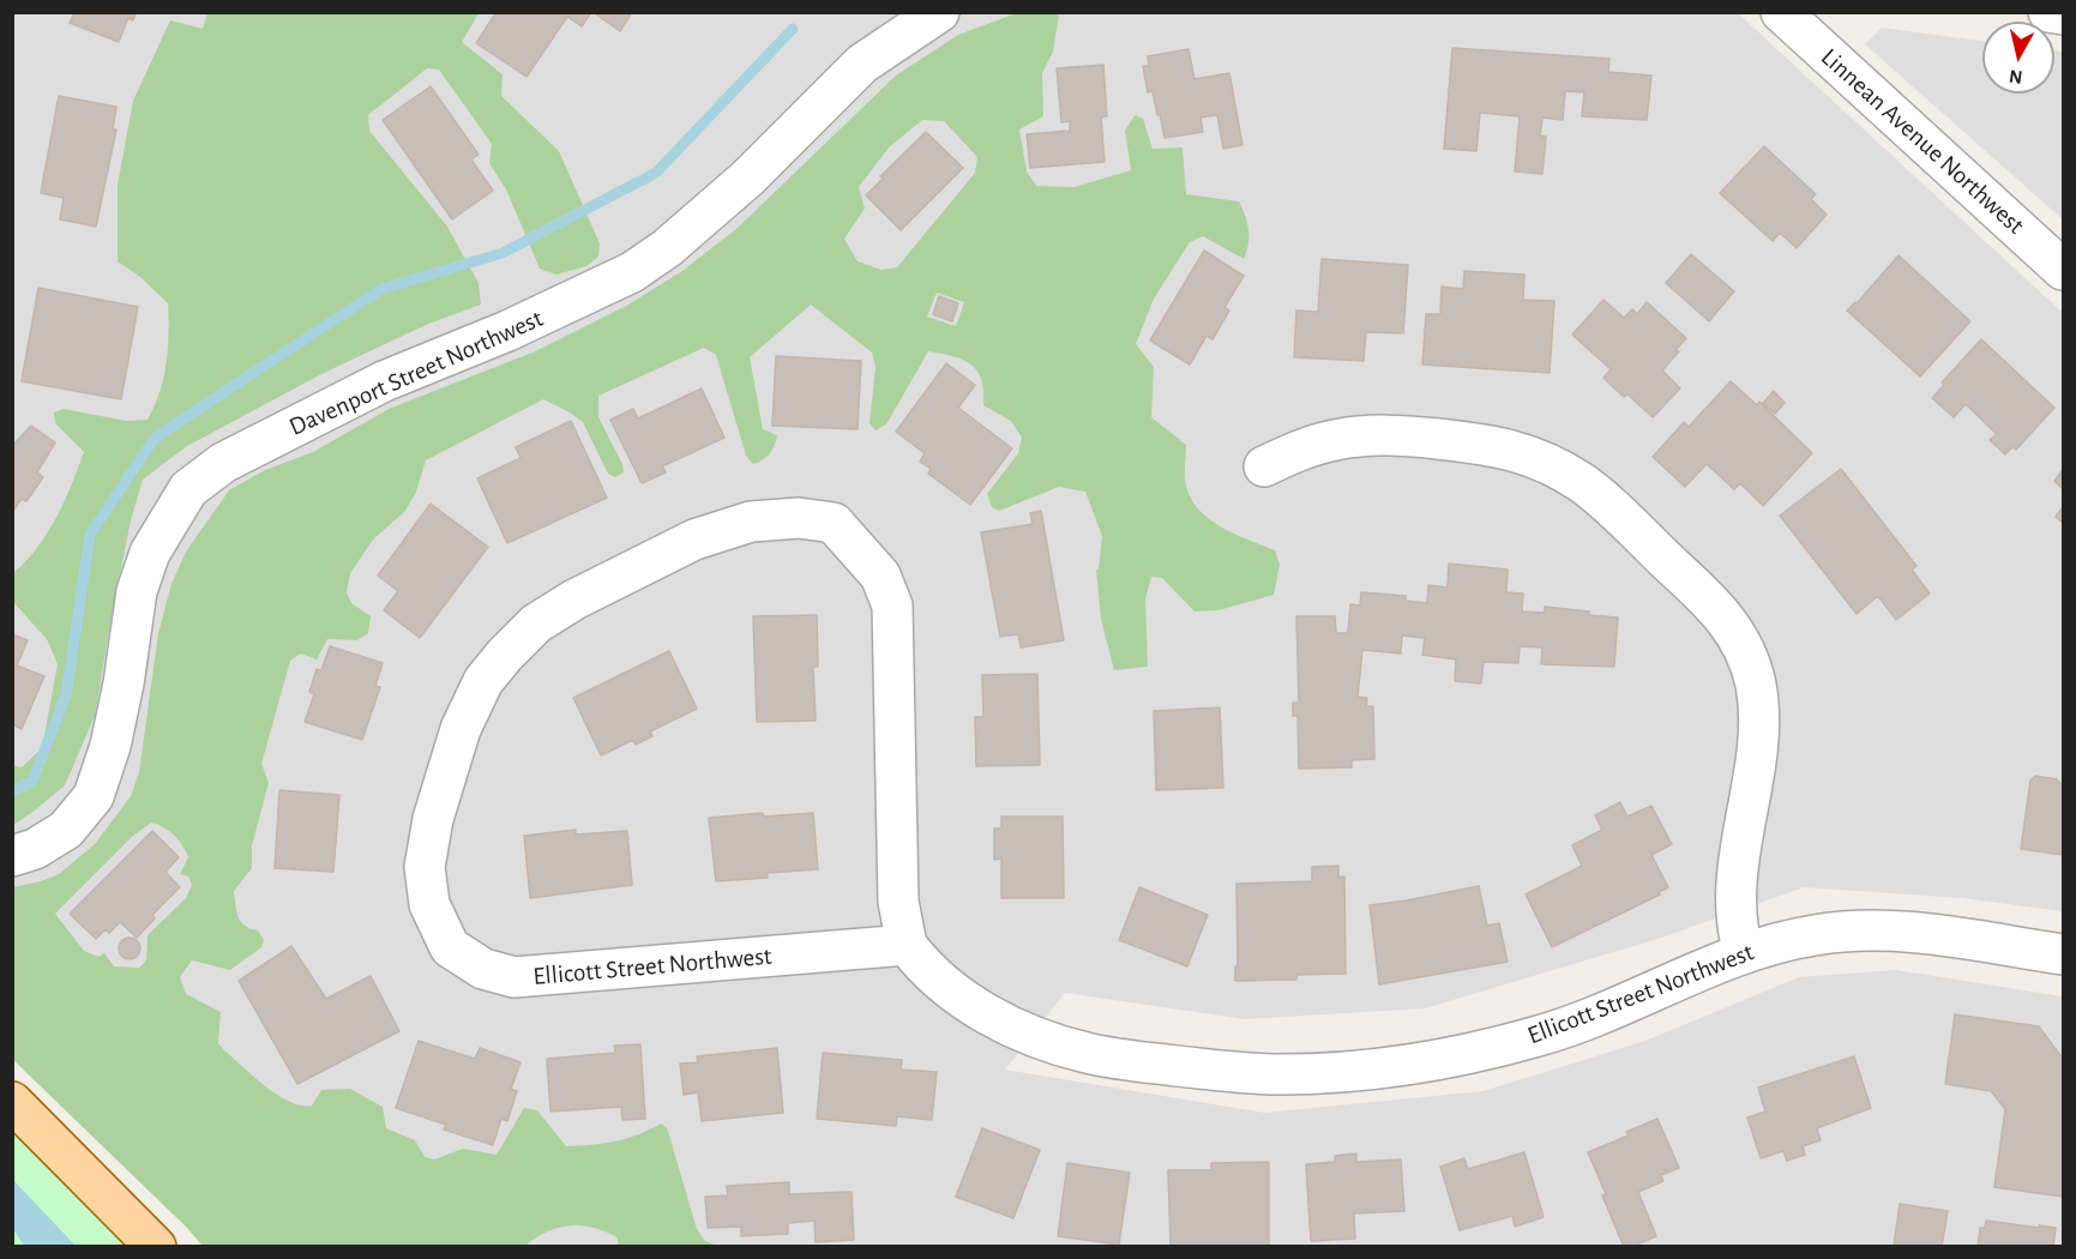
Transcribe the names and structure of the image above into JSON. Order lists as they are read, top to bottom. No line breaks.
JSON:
{"streets":{"street":["Linnean Avenue Northwest","Davenport Street Northwest","Ellicott Street Northwest"]},"north":"bottom"}
